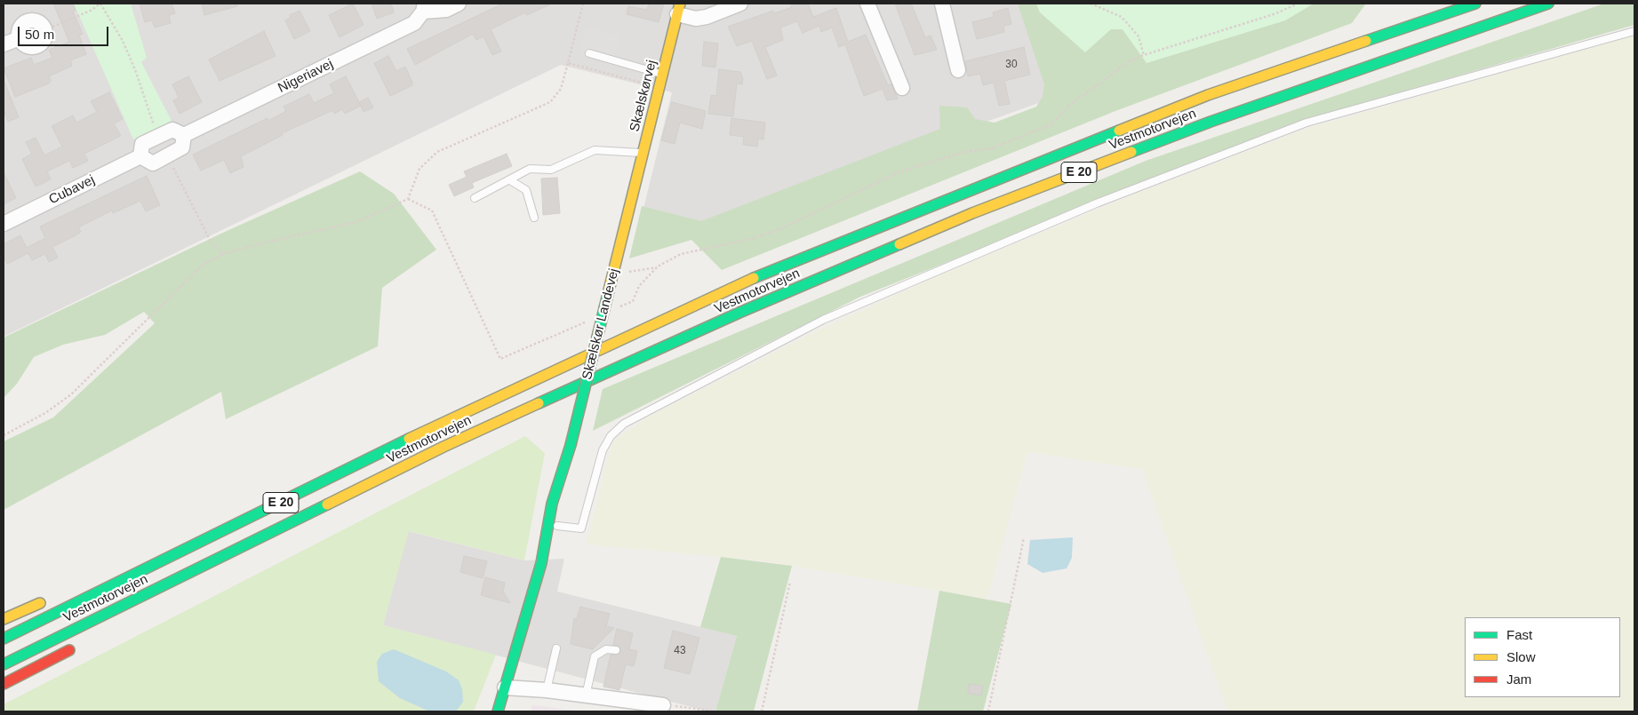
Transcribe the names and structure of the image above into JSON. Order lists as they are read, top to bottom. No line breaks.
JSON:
{"streets":{"main road":["Skælskørvej","Vestmotorvejen","E 20","Skælskør Landevej"],"street":["Nigeriavej","Cubavej"]},"crossings":[["Skælskørvej","Skælskør Landevej"]],"house_numbers":["30","43"],"legend":["Fast","Slow","Jam"],"scale_bar":"50 m"}
